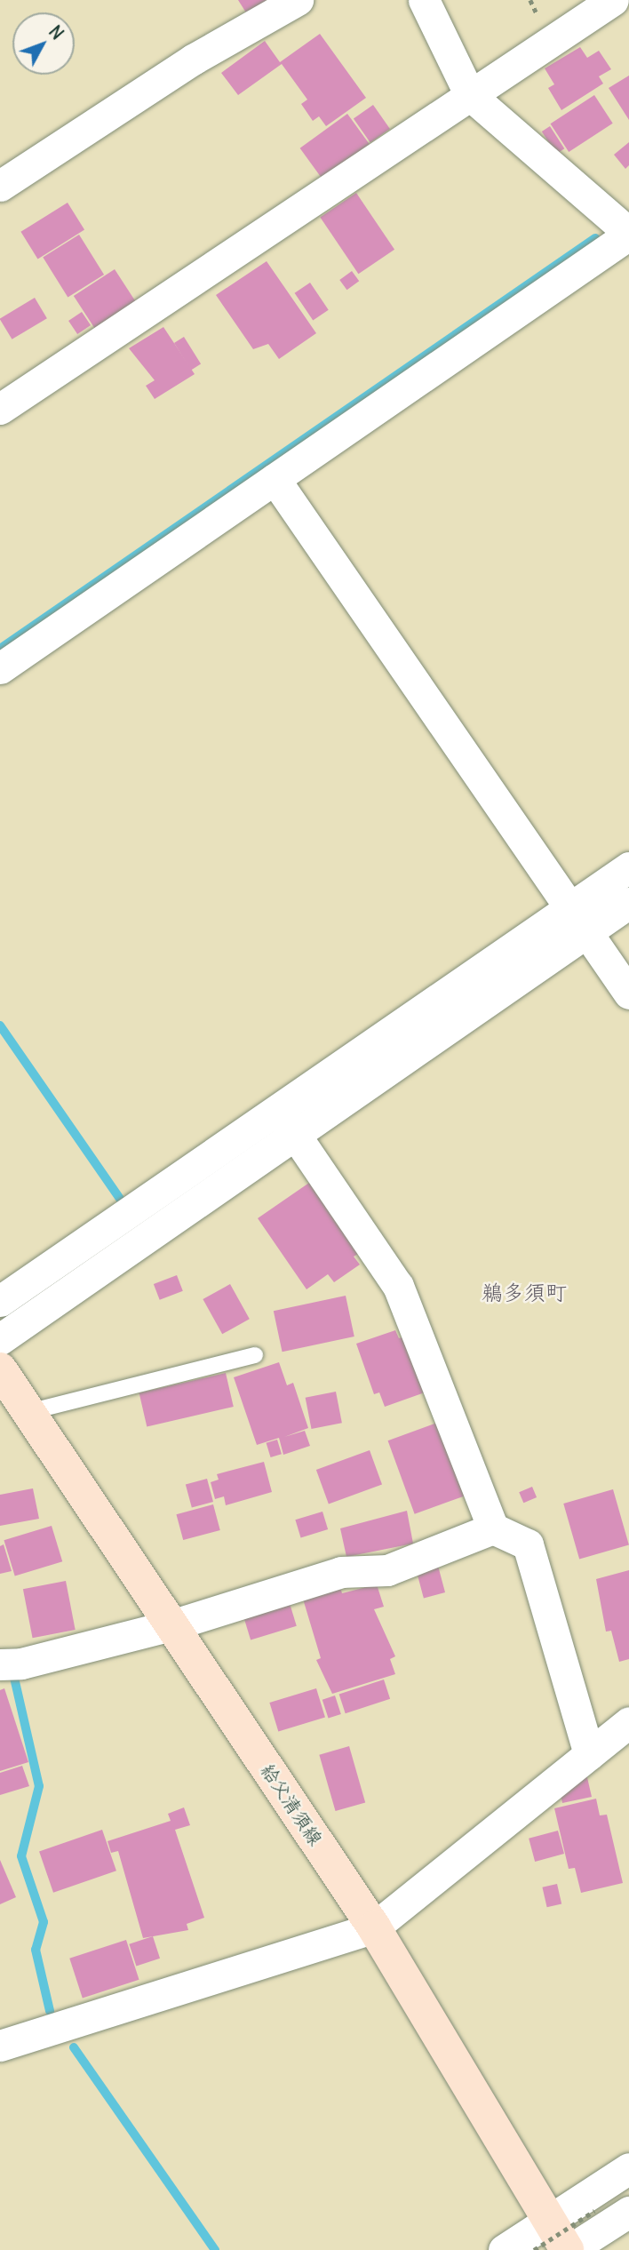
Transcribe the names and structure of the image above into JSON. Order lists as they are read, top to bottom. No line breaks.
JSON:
{"streets":{"main road":["給父清須線"]},"districts":["鵜多須町"],"north":"top right"}
